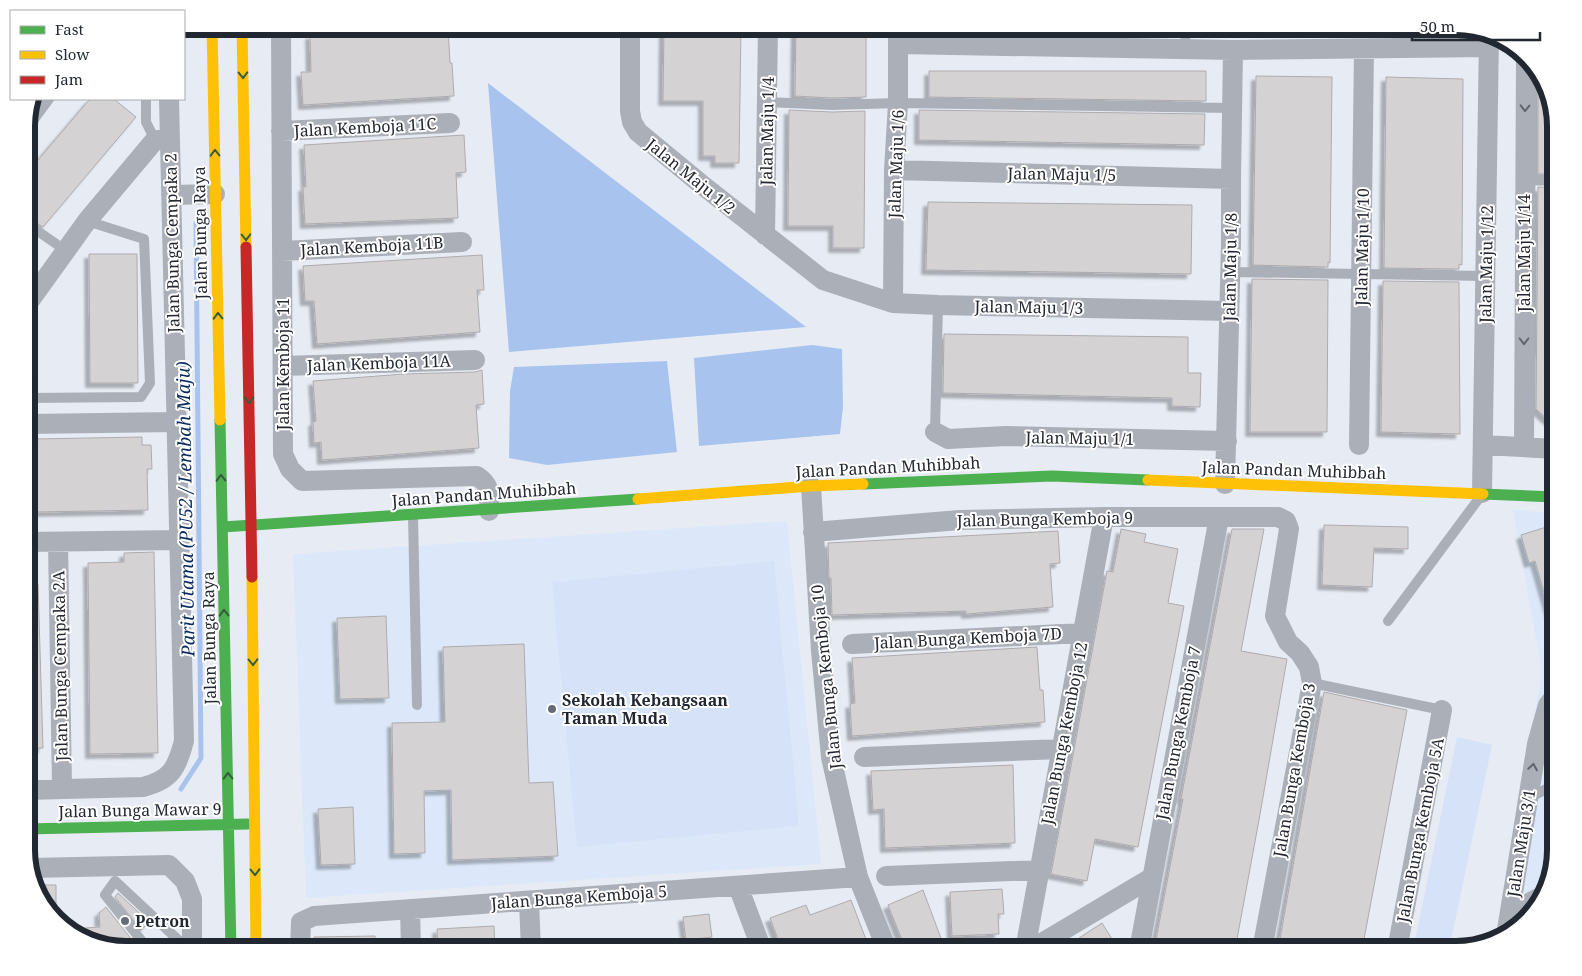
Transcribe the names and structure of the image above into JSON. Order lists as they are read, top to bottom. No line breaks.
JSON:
{"streets":{"street":["Jalan Kemboja 11C","Jalan Maju 1/4","Jalan Maju 1/6","Jalan Maju 1/5","Jalan Maju 1/2","Jalan Bunga Raya","Jalan Bunga Cempaka 2","Jalan Kemboja 11B","Jalan Maju 1/10","Jalan Maju 1/14","Jalan Maju 1/12","Jalan Maju 1/8","Jalan Maju 1/3","Jalan Kemboja 11A","Jalan Kemboja 11","Jalan Maju 1/1","Jalan Pandan Muhibbah","Jalan Bunga Kemboja 9","Jalan Bunga Kemboja 7D","Jalan Bunga Cempaka 2A","Jalan Bunga Kemboja 10","Jalan Bunga Kemboja 12","Jalan Bunga Kemboja 7","Jalan Bunga Kemboja 3","Jalan Bunga Mawar 9","Jalan Bunga Kemboja 5A","Jalan Maju 3/1","Jalan Bunga Kemboja 5"]},"crossings":[["Jalan Kemboja 11C","Jalan Kemboja 11"],["Jalan Maju 1/4","Jalan Maju 1/2"],["Jalan Maju 1/6","Jalan Maju 1/5"],["Jalan Maju 1/6","Jalan Maju 1/3"],["Jalan Maju 1/5","Jalan Maju 1/8"],["Jalan Maju 1/2","Jalan Maju 1/3"],["Jalan Bunga Raya","Jalan Pandan Muhibbah"],["Jalan Bunga Raya","Jalan Bunga Mawar 9"],["Jalan Bunga Cempaka 2","Jalan Bunga Cempaka 2A"],["Jalan Kemboja 11B","Jalan Kemboja 11"],["Jalan Maju 1/12","Jalan Pandan Muhibbah"],["Jalan Maju 1/8","Jalan Maju 1/3"],["Jalan Maju 1/8","Jalan Maju 1/1"],["Jalan Maju 1/8","Jalan Pandan Muhibbah"],["Jalan Kemboja 11A","Jalan Kemboja 11"],["Jalan Kemboja 11","Jalan Pandan Muhibbah"],["Jalan Pandan Muhibbah","Jalan Bunga Kemboja 10"],["Jalan Bunga Kemboja 9","Jalan Bunga Kemboja 10"],["Jalan Bunga Kemboja 9","Jalan Bunga Kemboja 12"],["Jalan Bunga Kemboja 9","Jalan Bunga Kemboja 7"],["Jalan Bunga Kemboja 9","Jalan Bunga Kemboja 3"],["Jalan Bunga Kemboja 7D","Jalan Bunga Kemboja 12"],["Jalan Bunga Kemboja 10","Jalan Bunga Kemboja 5"]],"one_way":["Jalan Maju 1/14","Jalan Maju 3/1"],"water":["Parit Utama (PU52 / Lembah Maju)"],"places":["Sekolah Kebangsaan Taman Muda","Petron"],"legend":["Fast","Slow","Jam"],"scale_bar":"50 m"}
